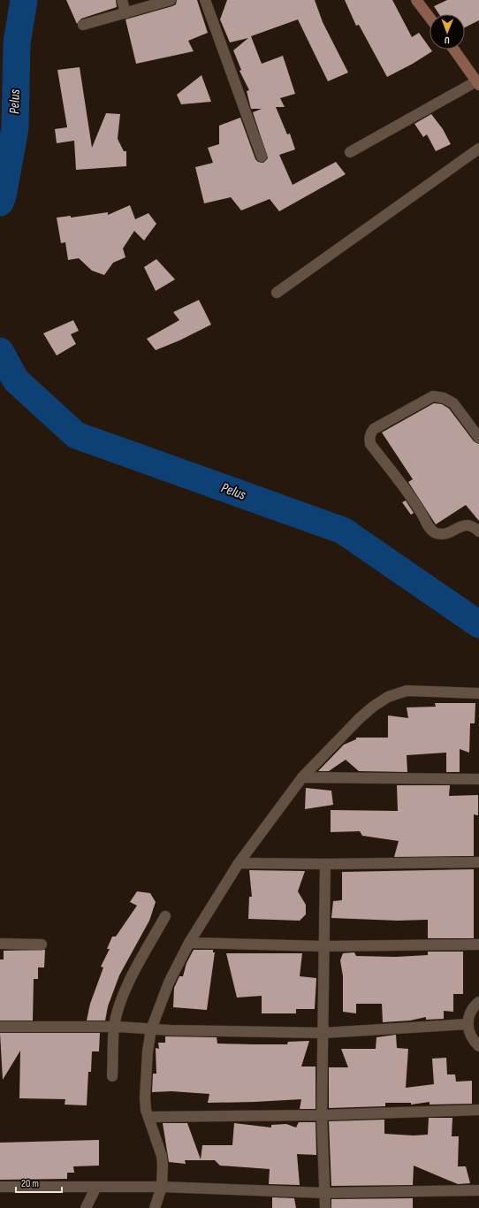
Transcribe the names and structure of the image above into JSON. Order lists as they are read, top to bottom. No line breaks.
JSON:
{"water":["Pelus"],"scale_bar":"20 m","north":"bottom"}
